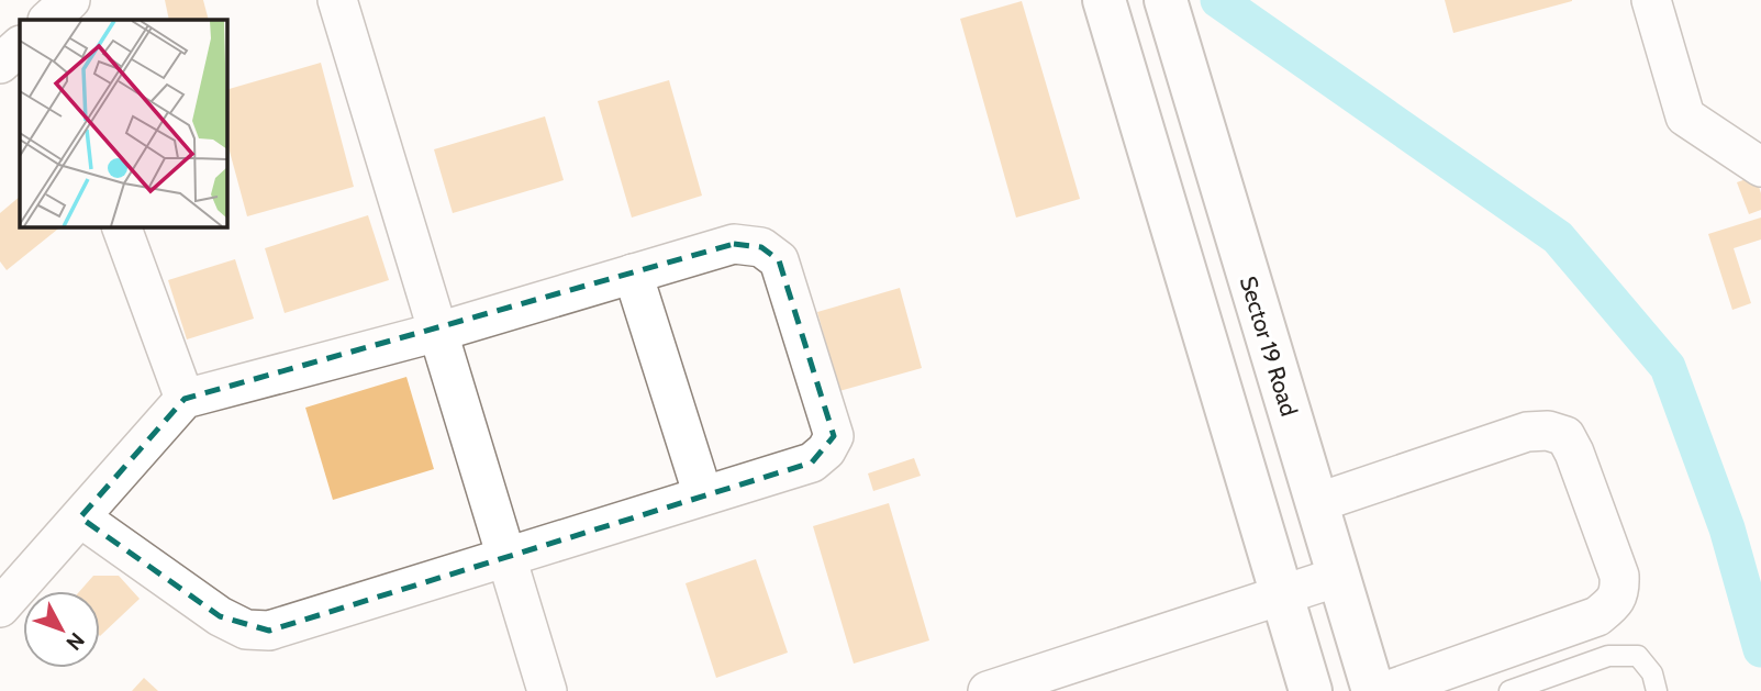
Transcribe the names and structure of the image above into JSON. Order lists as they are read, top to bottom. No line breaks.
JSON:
{"streets":{"street":["Sector 19 Road"]},"north":"bottom right"}
